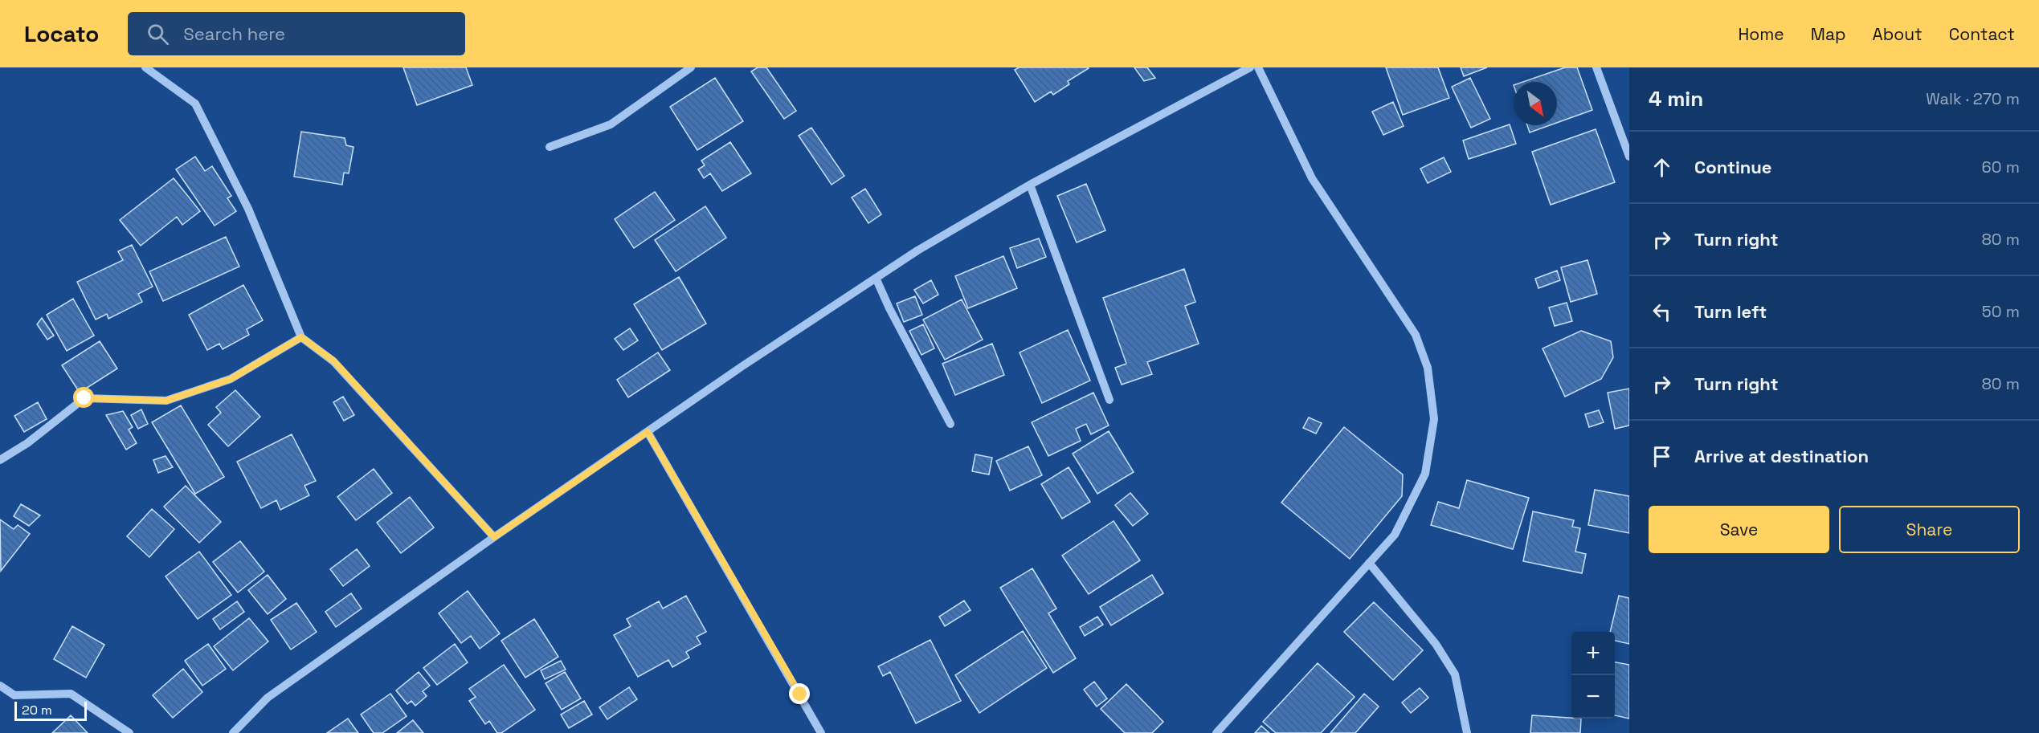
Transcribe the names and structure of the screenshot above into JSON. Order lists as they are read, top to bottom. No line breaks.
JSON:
{"scale_bar":"20 m","north":"bottom right","page":{"header":"Locato","search":"Search here","nav":["Home","Map","About","Contact"],"heading":["4 min","Walk · 270 m"],"list":[["Continue","60 m"],["Turn right","80 m"],["Turn left","50 m"],["Turn right","80 m"],"Arrive at destination"],"buttons":["Save","Share"],"map_buttons":["+","−"],"scale":"20 m"}}
